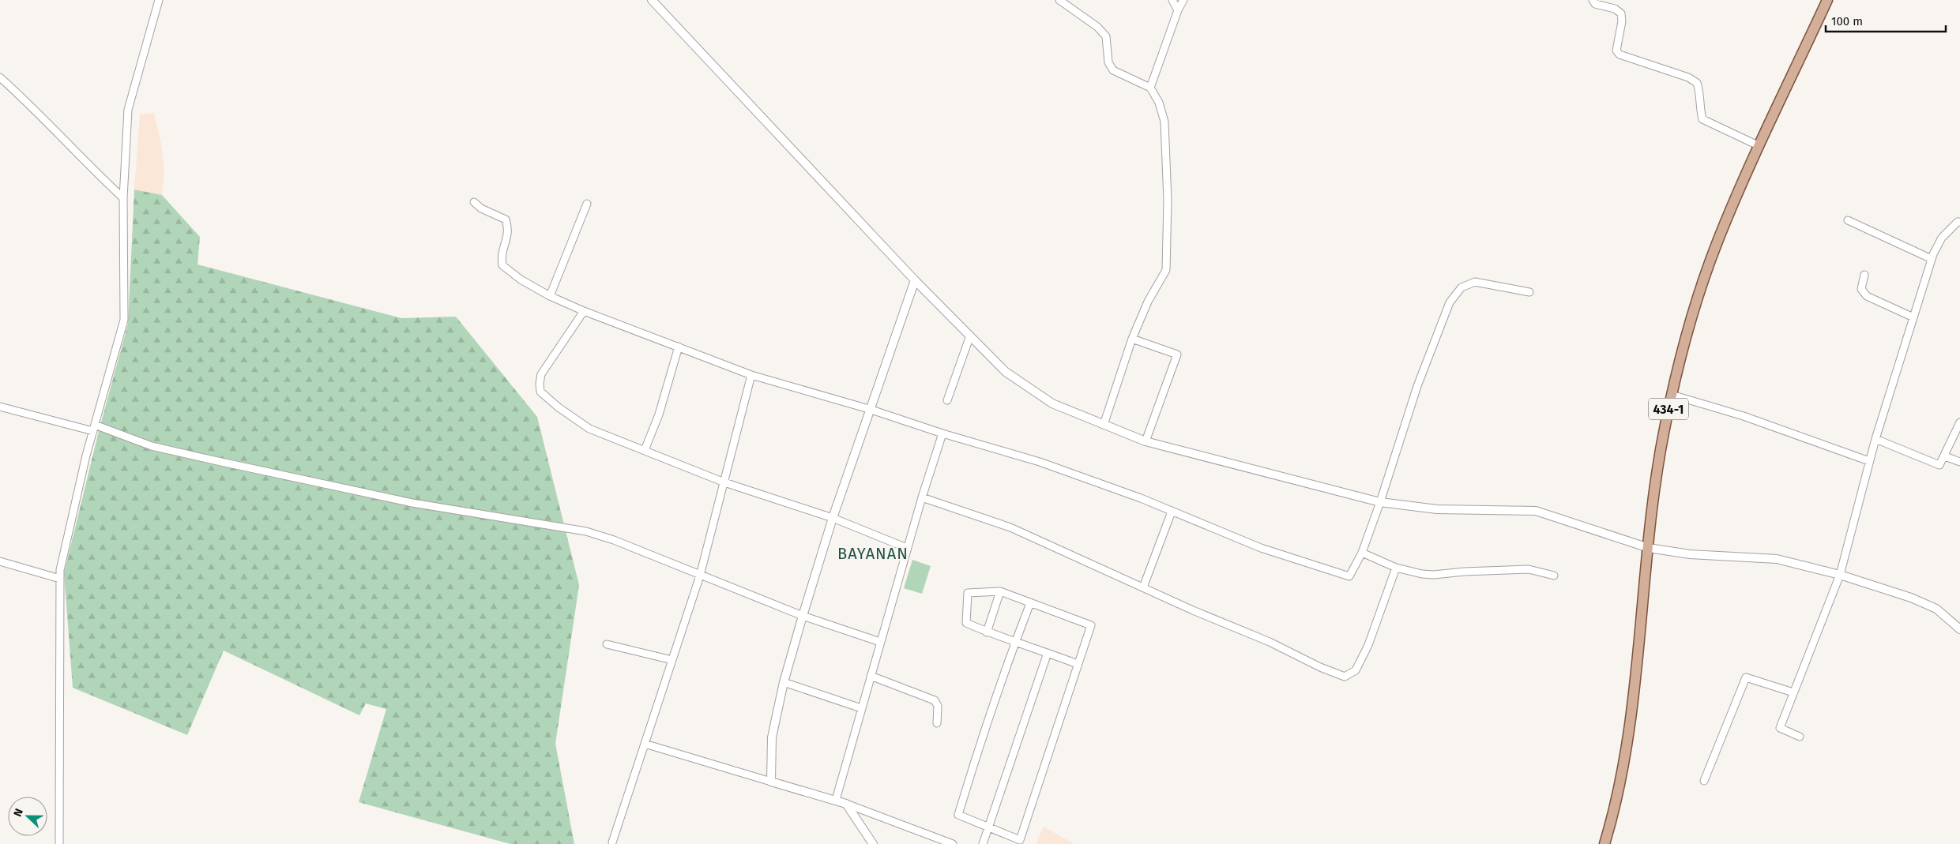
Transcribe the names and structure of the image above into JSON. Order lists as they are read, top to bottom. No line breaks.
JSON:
{"streets":{"main road":["434-1"]},"districts":["BAYANAN"],"scale_bar":"100 m","north":"left"}
